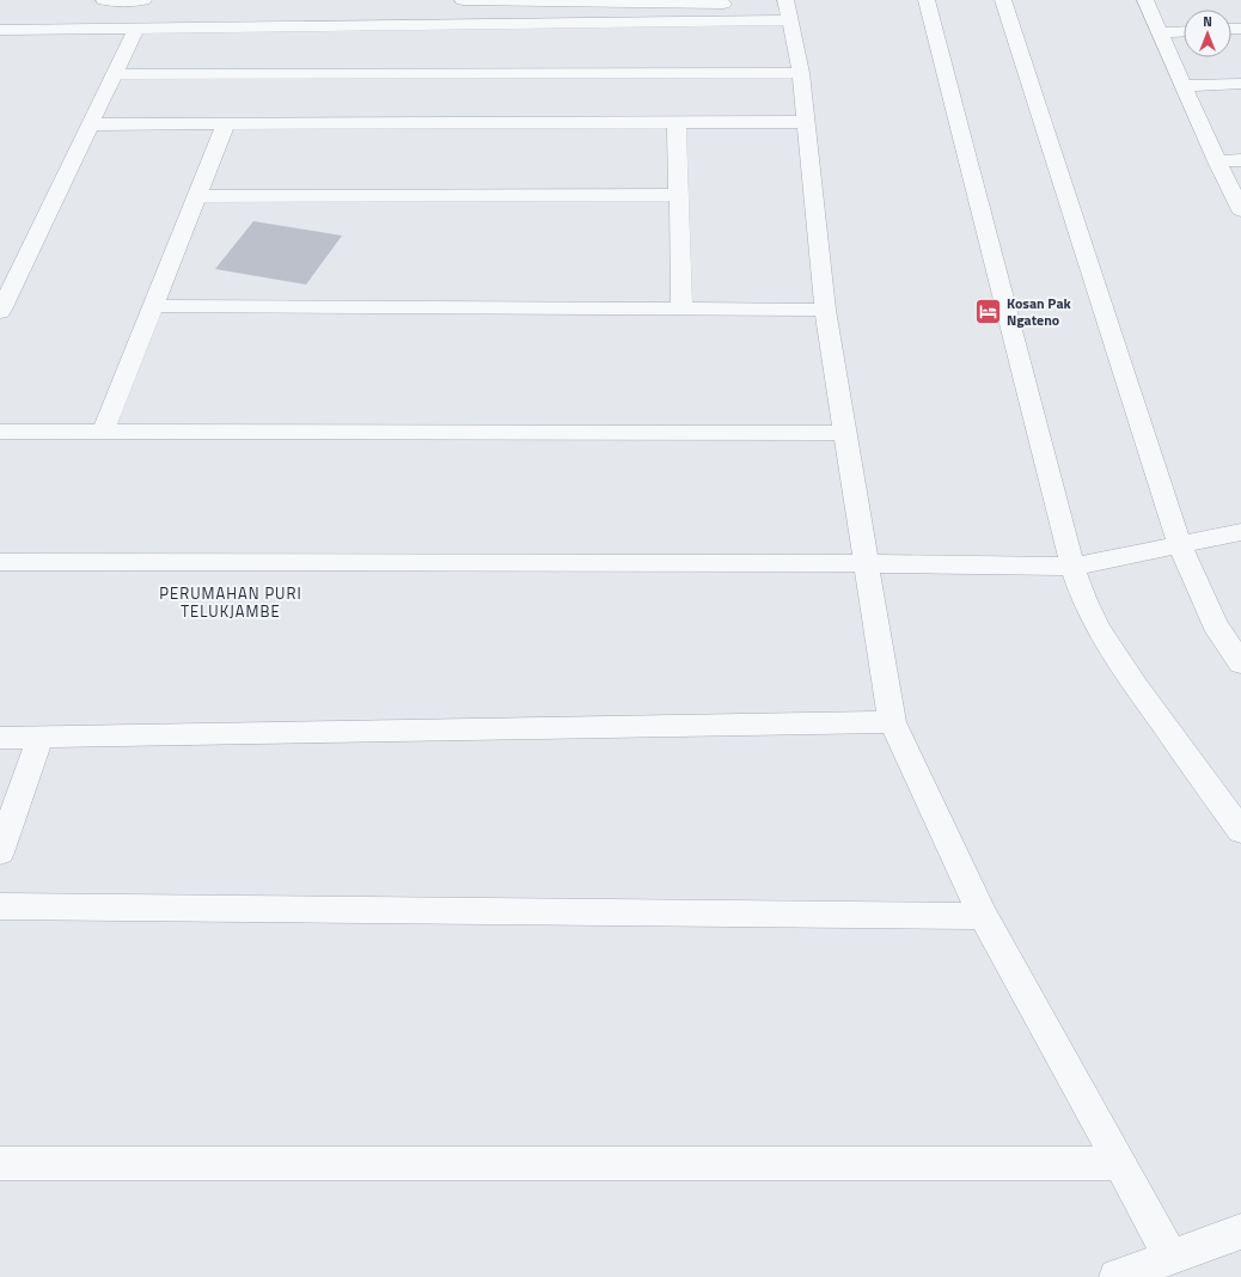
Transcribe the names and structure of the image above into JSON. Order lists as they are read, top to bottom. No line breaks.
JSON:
{"districts":["PERUMAHAN PURI TELUKJAMBE"],"places":{"hotel":["Kosan Pak Ngateno"]},"north":"top"}
